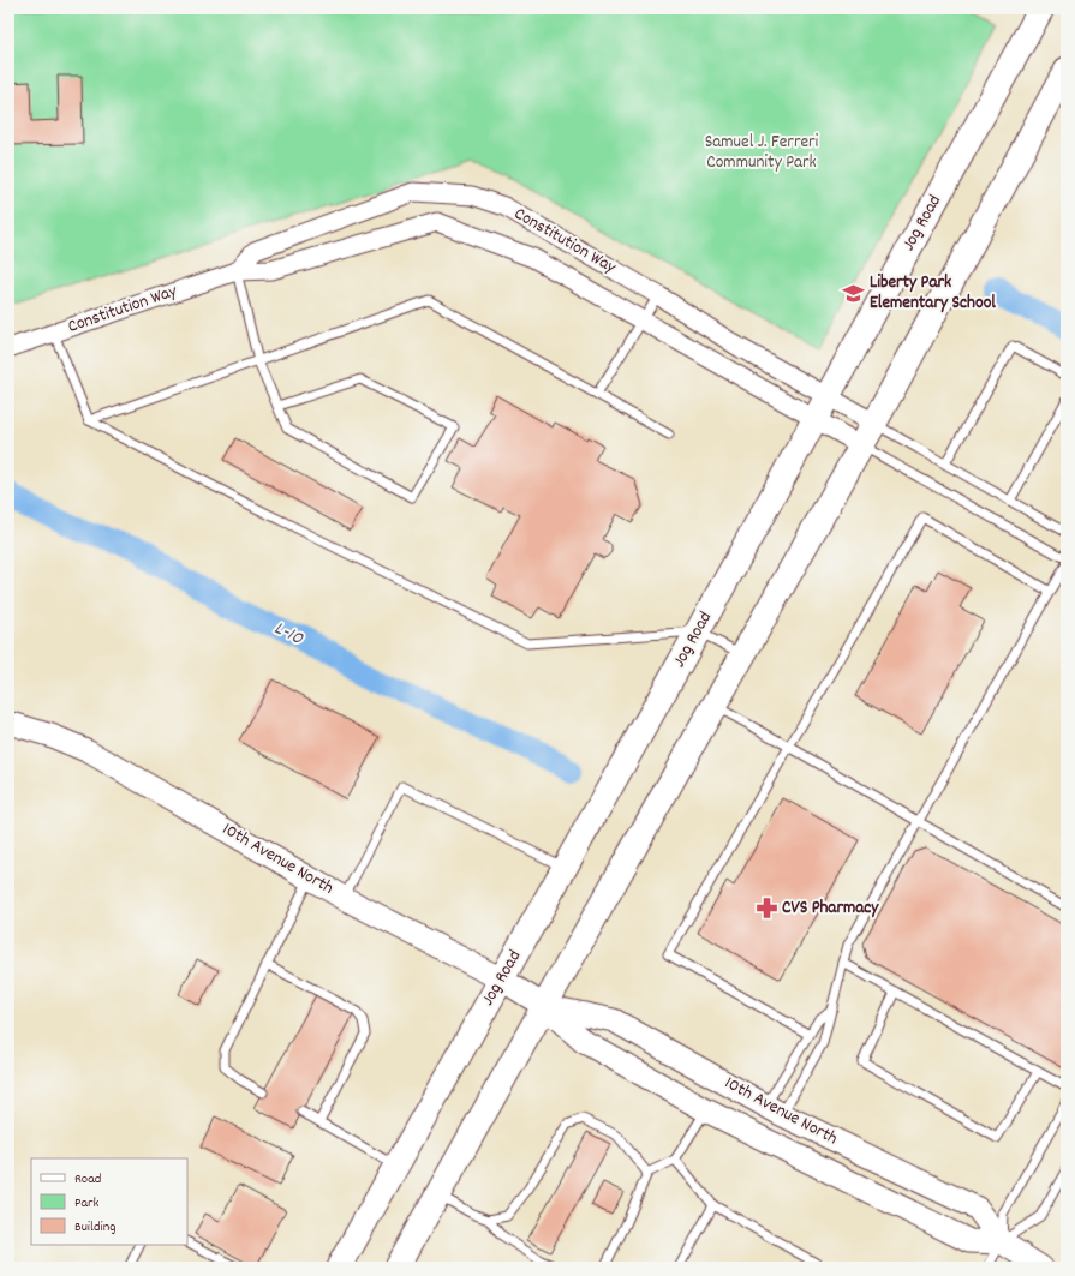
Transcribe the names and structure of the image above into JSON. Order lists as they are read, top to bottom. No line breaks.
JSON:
{"streets":{"main road":["Jog Road"],"street":["Constitution Way","10th Avenue North"]},"crossings":[["Jog Road","Constitution Way"],["Jog Road","10th Avenue North"]],"water":["L-10"],"parks":["Samuel J. Ferreri Community Park"],"places":{"school or university":["Liberty Park Elementary School"],"pharmacy":["CVS Pharmacy"]},"legend":["Road","Park","Building"]}
